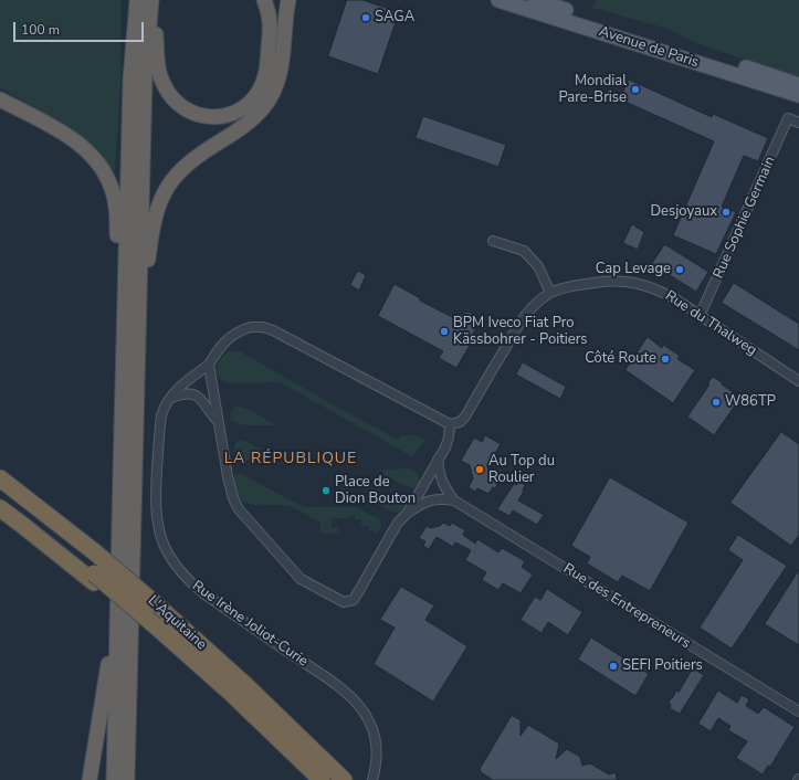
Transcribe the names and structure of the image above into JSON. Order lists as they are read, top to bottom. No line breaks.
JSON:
{"streets":{"highway":["L'Aquitaine"],"main road":["Avenue de Paris"],"street":["Rue Sophie Germain","Rue du Thalweg","Rue des Entrepreneurs","Rue Irène Joliot-Curie"]},"crossings":[["Rue Sophie Germain","Rue du Thalweg"]],"districts":["LA RÉPUBLIQUE"],"places":["SAGA","Mondial Pare-Brise","Desjoyaux","Cap Levage","BPM Iveco Fiat Pro Kässbohrer - Poitiers","Côté Route","W86TP","Au Top du Roulier","Place de Dion Bouton","SEFI Poitiers"],"scale_bar":"100 m"}
